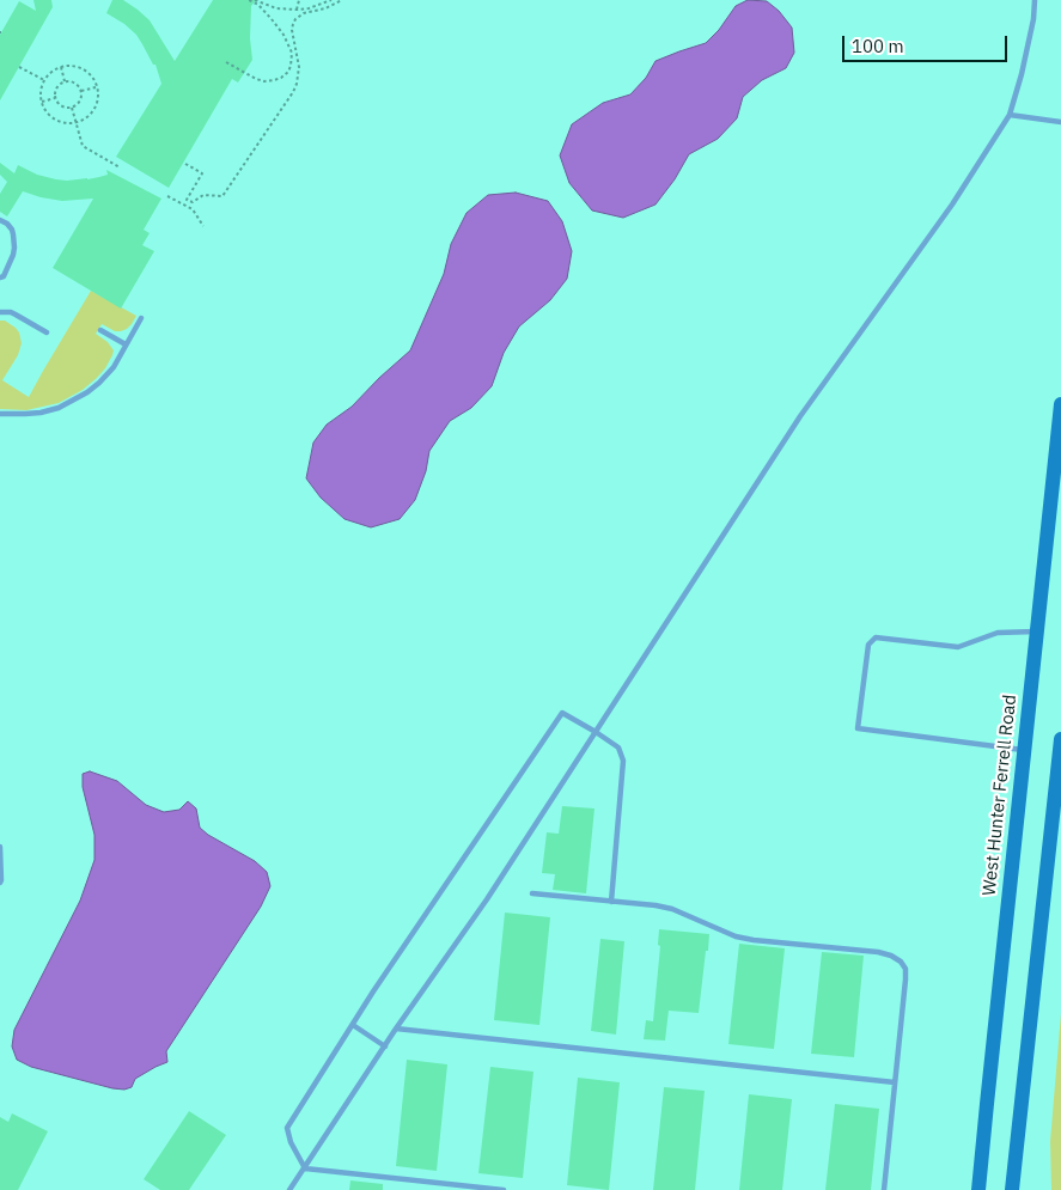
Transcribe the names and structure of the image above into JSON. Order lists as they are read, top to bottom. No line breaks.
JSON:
{"streets":{"main road":["West Hunter Ferrell Road"]},"scale_bar":"100 m"}
